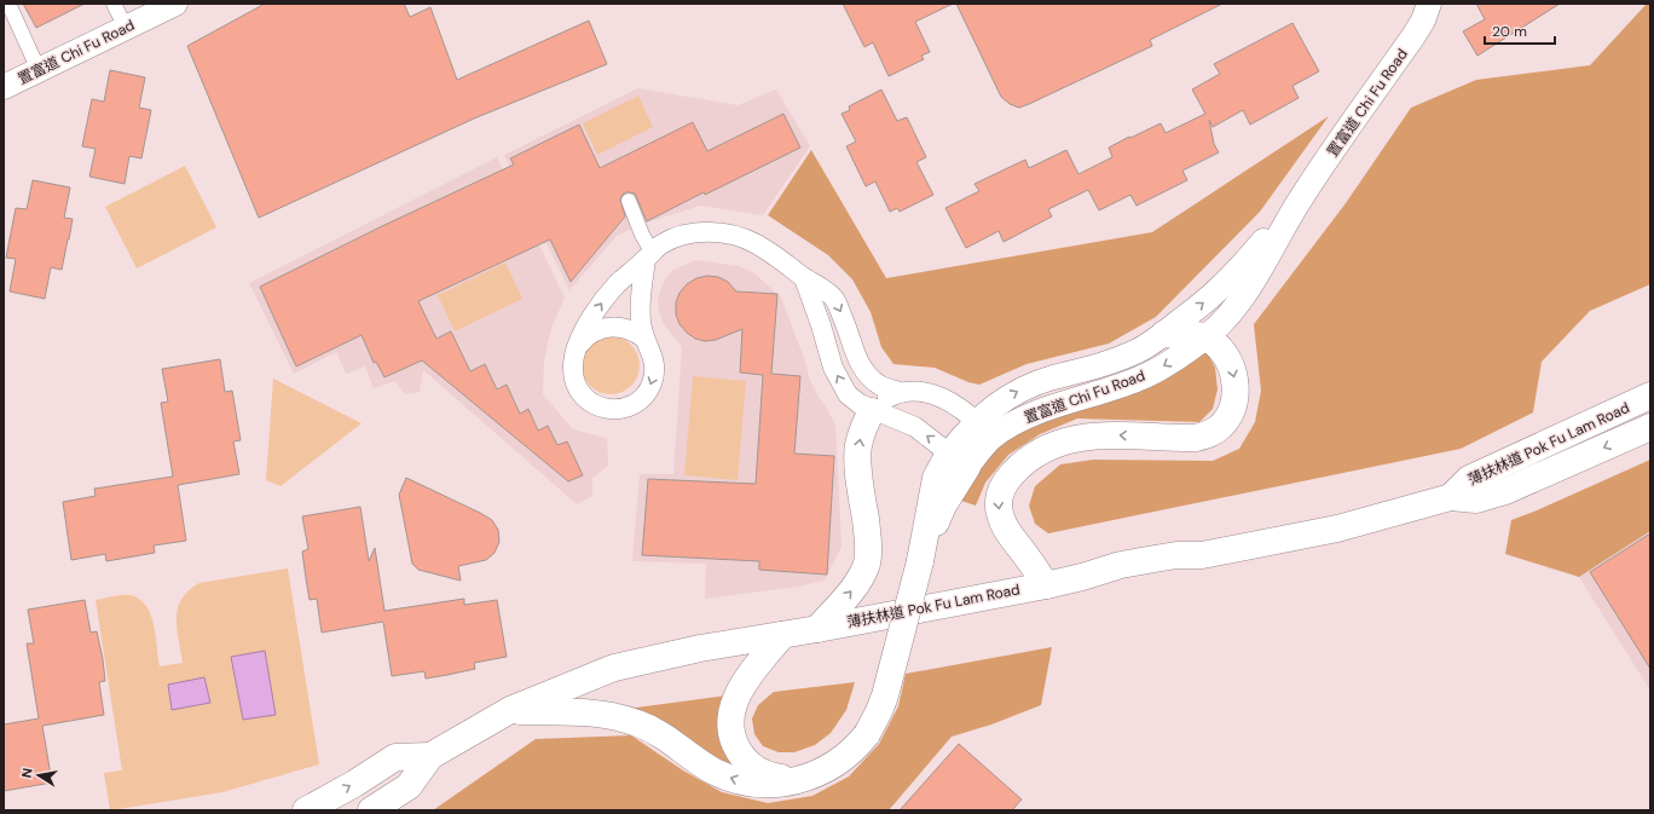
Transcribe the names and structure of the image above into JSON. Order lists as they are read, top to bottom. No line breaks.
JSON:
{"streets":{"main road":["薄扶林道 Pok Fu Lam Road"],"street":["置富道 Chi Fu Road"]},"scale_bar":"20 m","north":"left"}
